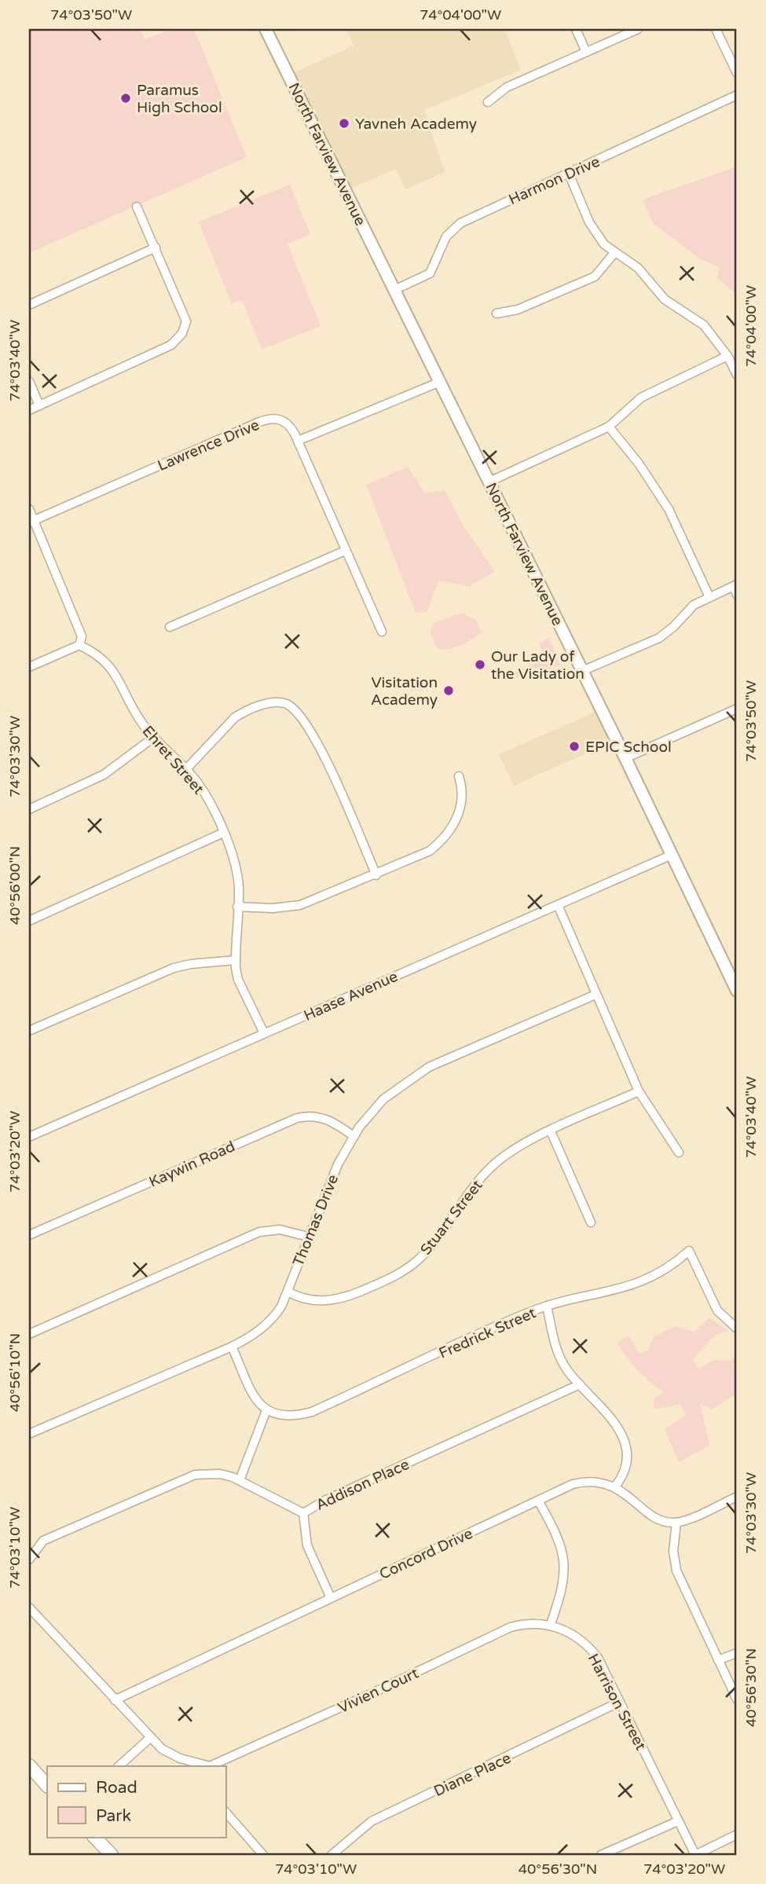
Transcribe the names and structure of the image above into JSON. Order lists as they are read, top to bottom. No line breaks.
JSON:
{"streets":{"street":["North Farview Avenue","Harmon Drive","Lawrence Drive","Ehret Street","Haase Avenue","Kaywin Road","Stuart Street","Thomas Drive","Fredrick Street","Addison Place","Concord Drive","Vivien Court","Harrison Street","Diane Place"]},"crossings":[["North Farview Avenue","Harmon Drive"],["North Farview Avenue","Haase Avenue"],["Ehret Street","Haase Avenue"],["Kaywin Road","Thomas Drive"],["Stuart Street","Thomas Drive"],["Vivien Court","Harrison Street"],["Harrison Street","Diane Place"]],"places":["Paramus High School","Yavneh Academy","Our Lady of the Visitation","Visitation Academy","EPIC School"],"legend":["Road","Park"],"coordinates":["74°03'50\"W","74°04'00\"W","74°03'40\"W","74°03'30\"W","40°56'00\"N","74°03'20\"W","40°56'10\"N","74°03'10\"W","40°56'30\"N"]}
